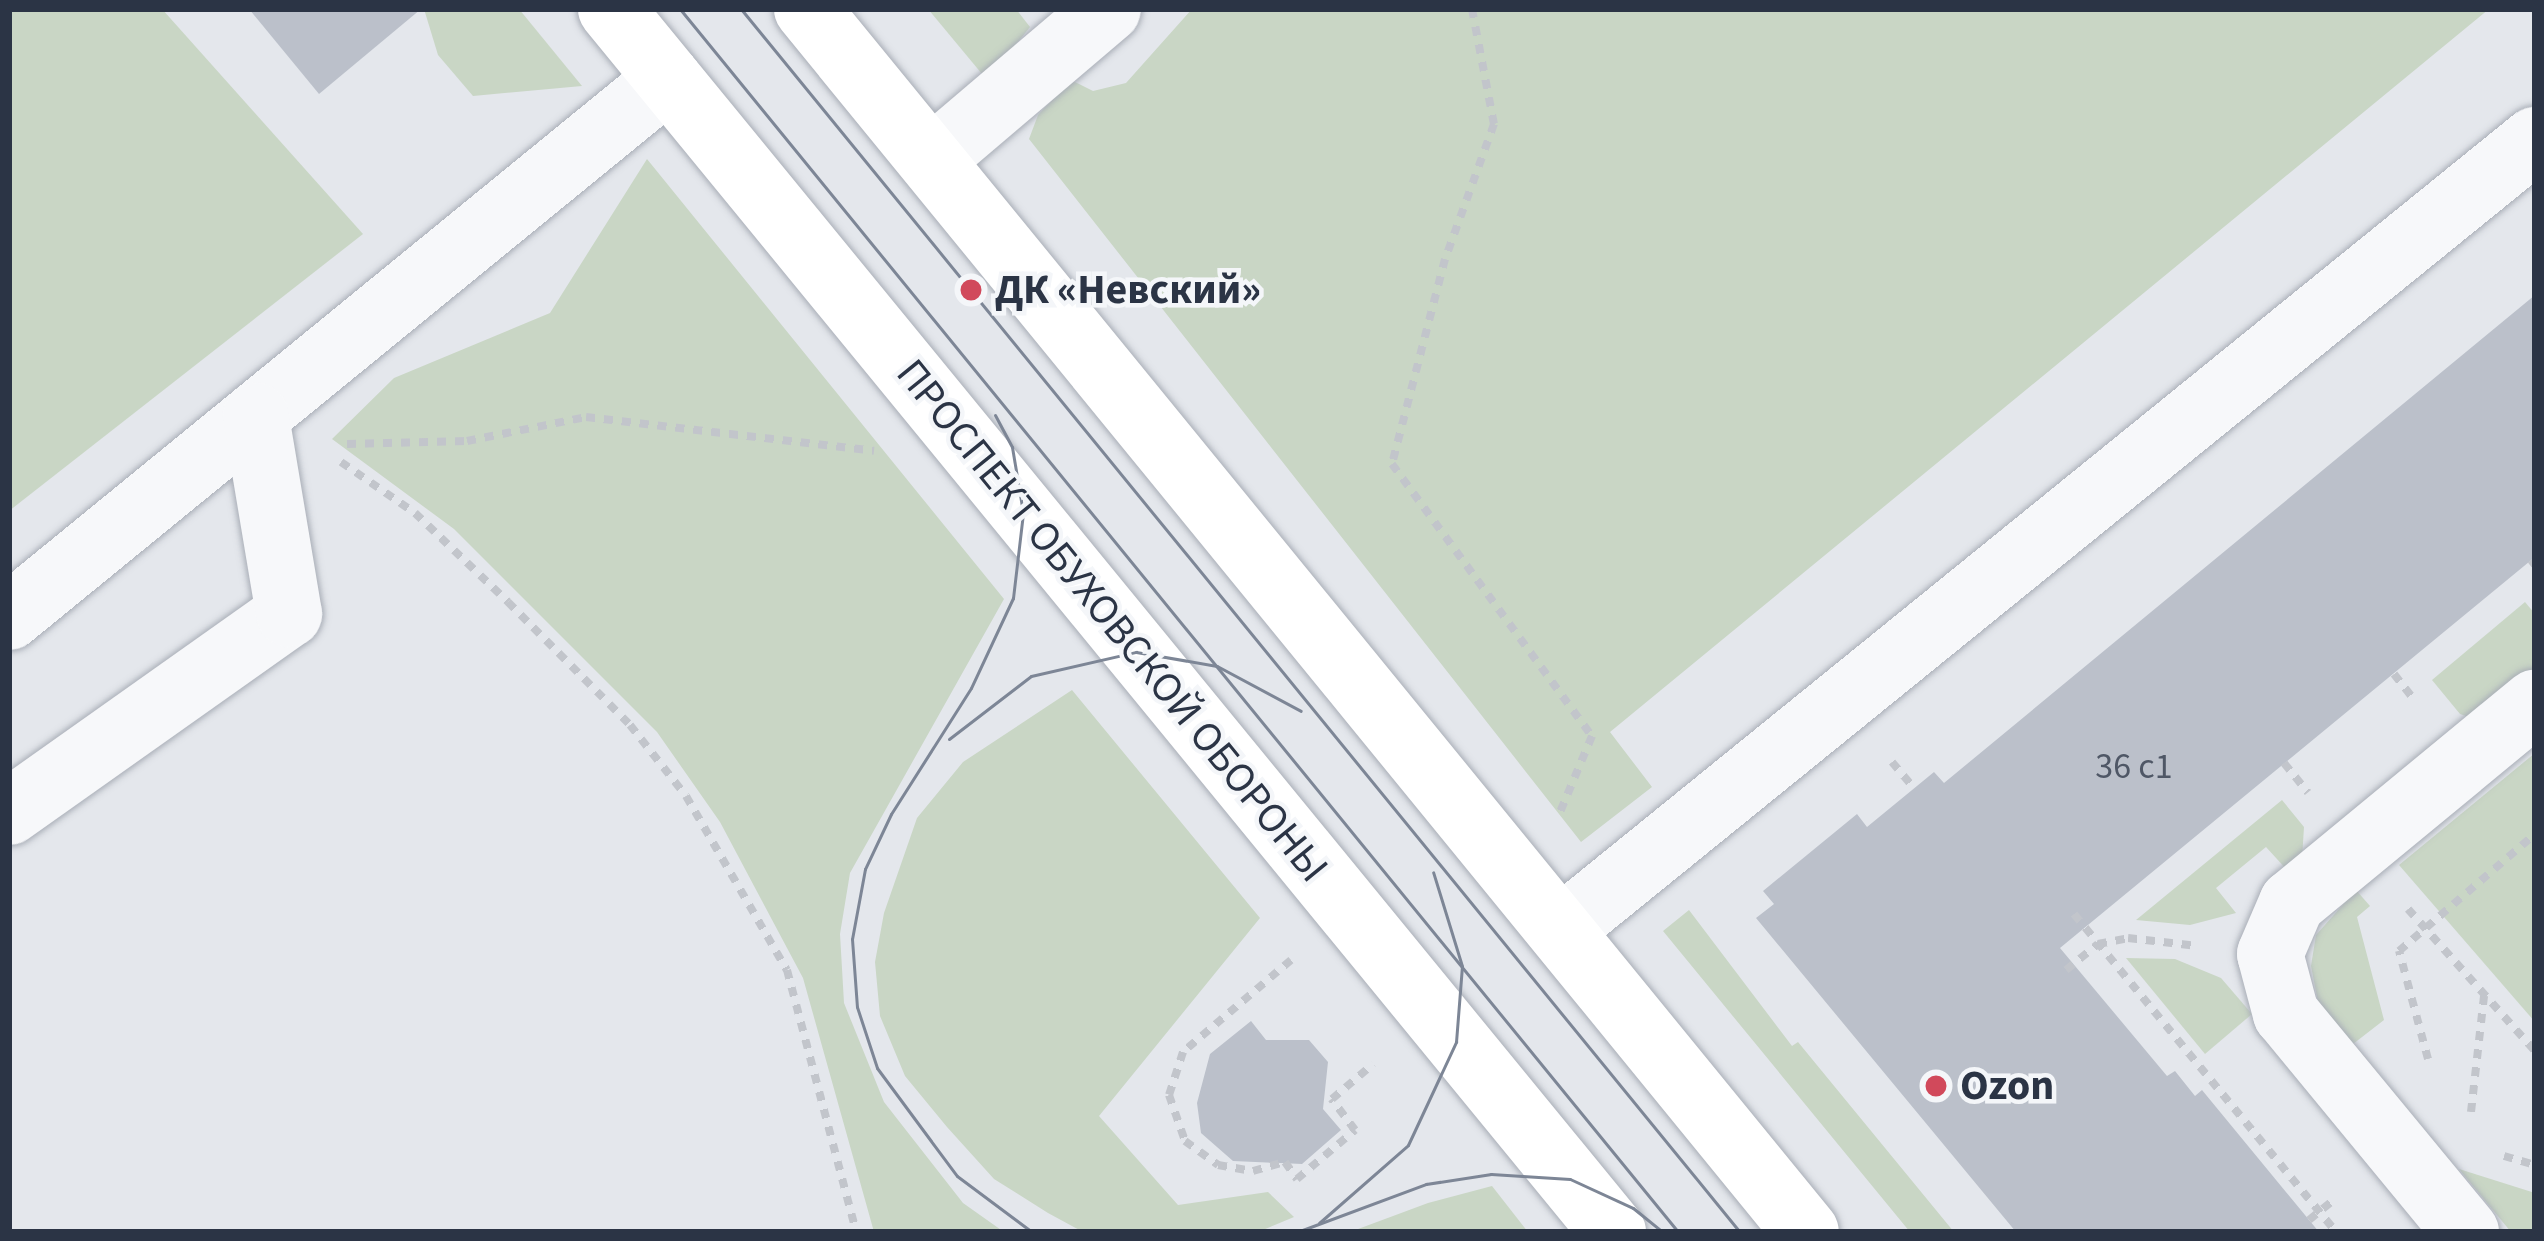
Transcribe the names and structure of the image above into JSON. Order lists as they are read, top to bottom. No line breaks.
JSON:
{"streets":{"main road":["ПРОСПЕКТ ОБУХОВСКОЙ ОБОРОНЫ"]},"places":["ДК «Невский»","Ozon"],"house_numbers":["36 с1"]}
